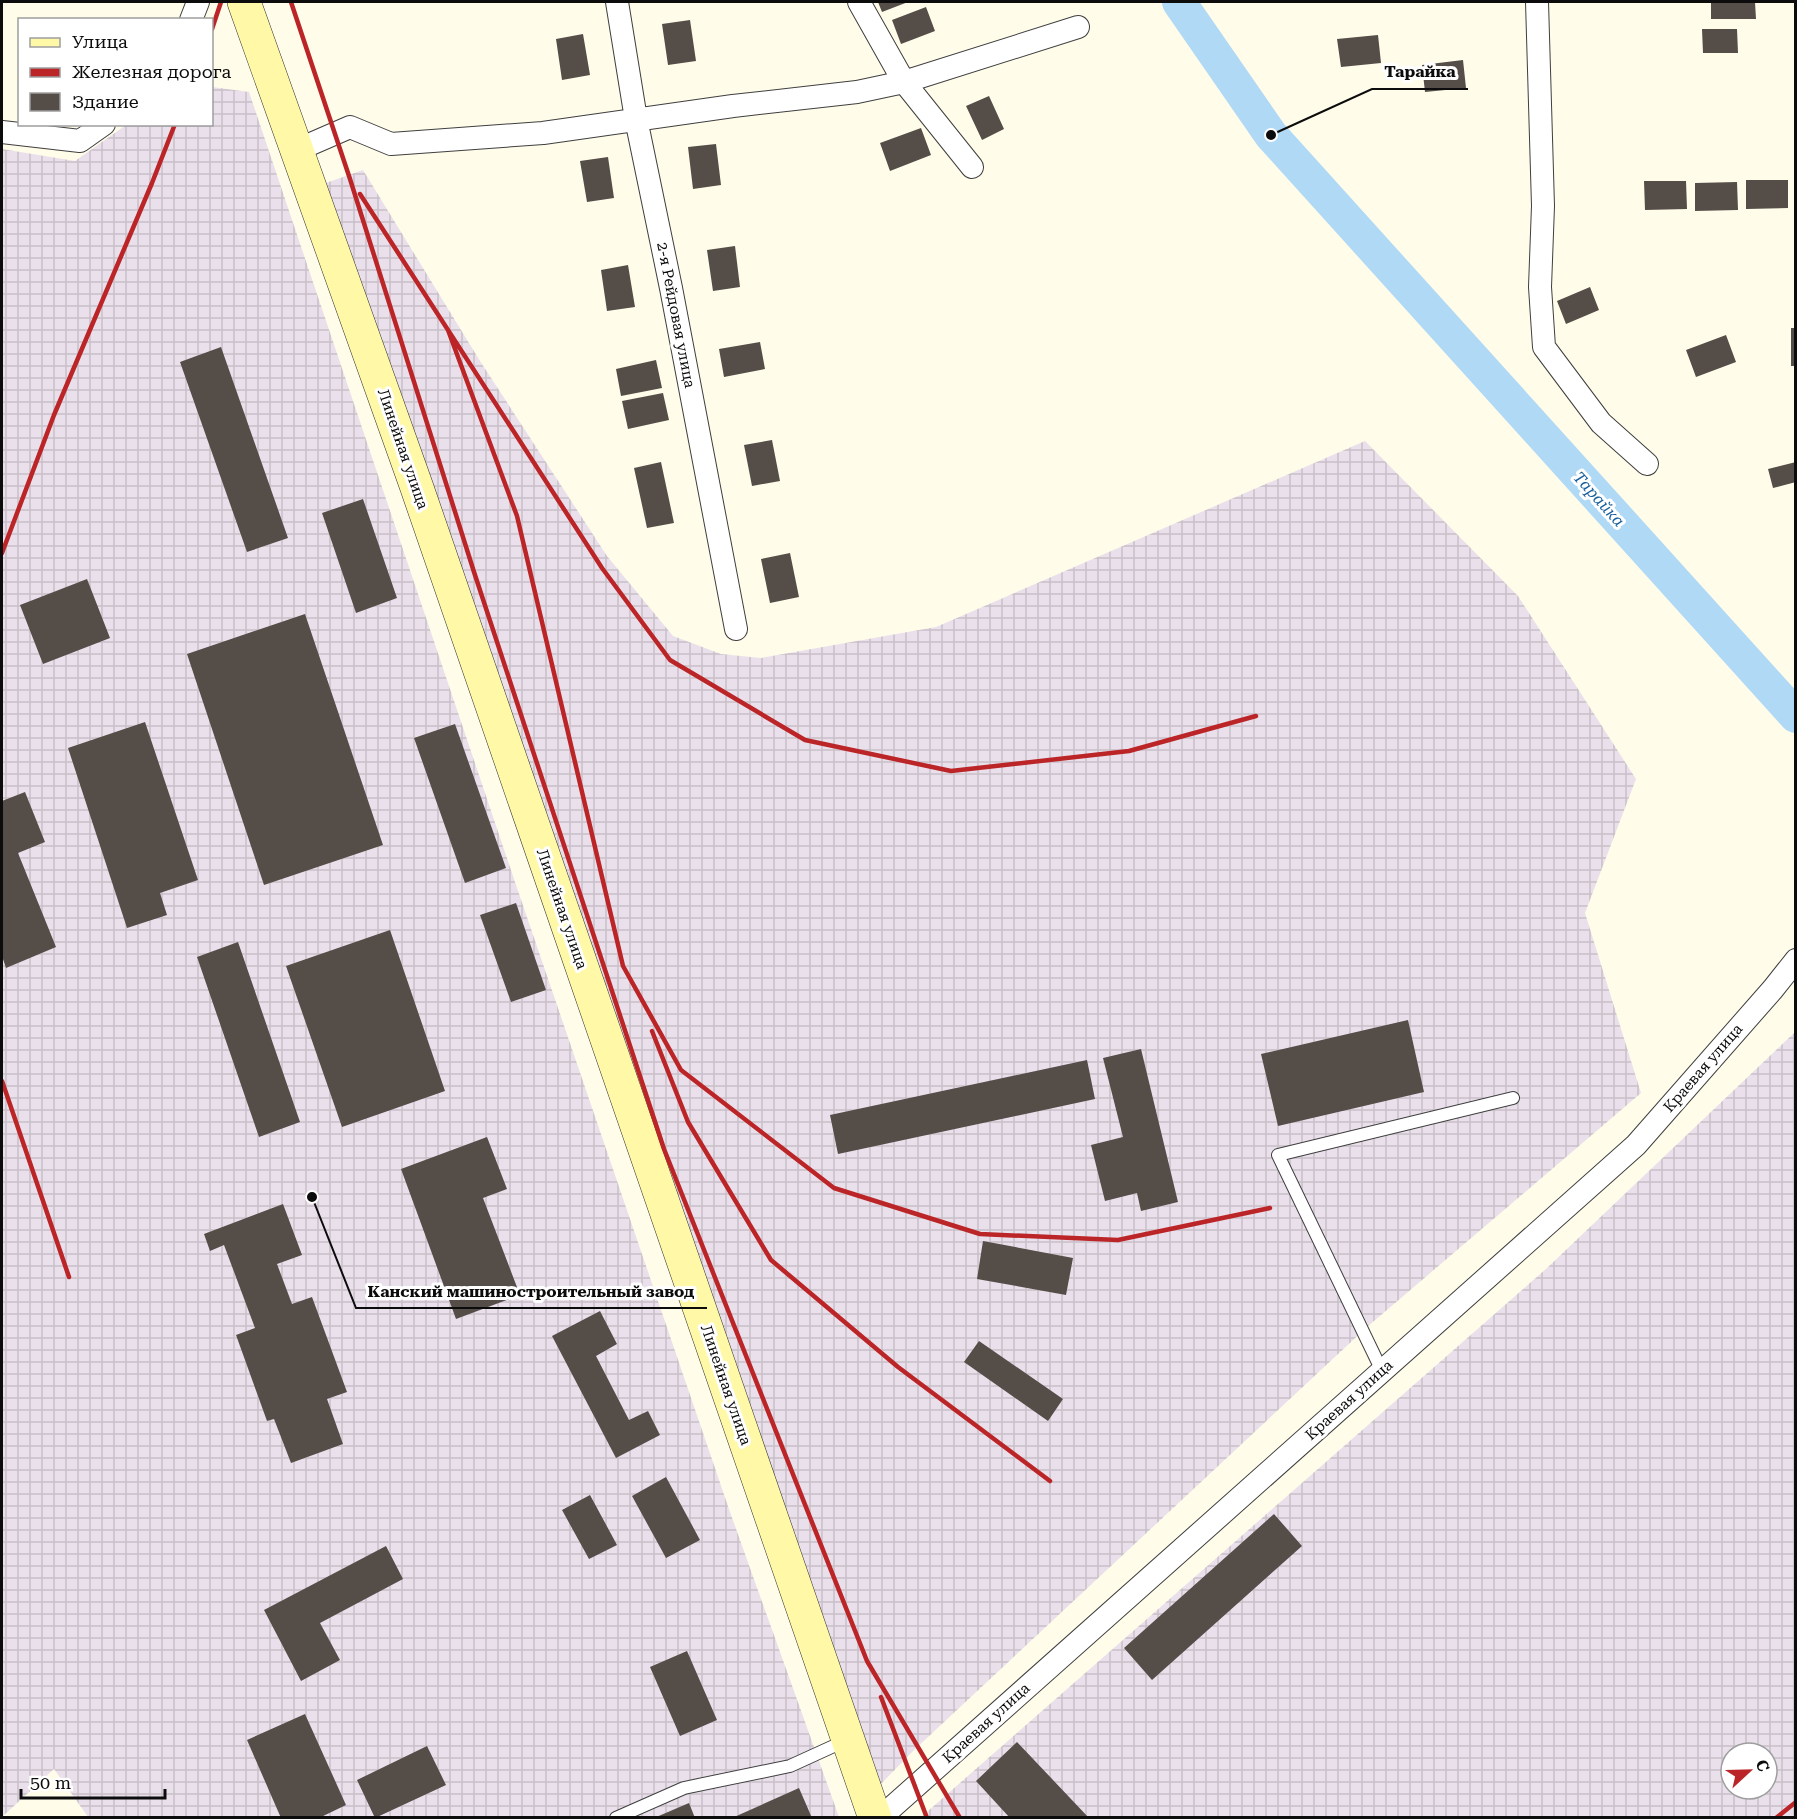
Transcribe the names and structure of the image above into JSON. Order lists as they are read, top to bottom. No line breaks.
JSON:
{"streets":{"street":["2-я Рейдовая улица","Линейная улица","Краевая улица"]},"water":["Тарайка"],"places":["Тарайка","Канский машиностроительный завод"],"legend":["Улица","Железная дорога","Здание"],"scale_bar":"50 m","north":"right"}
